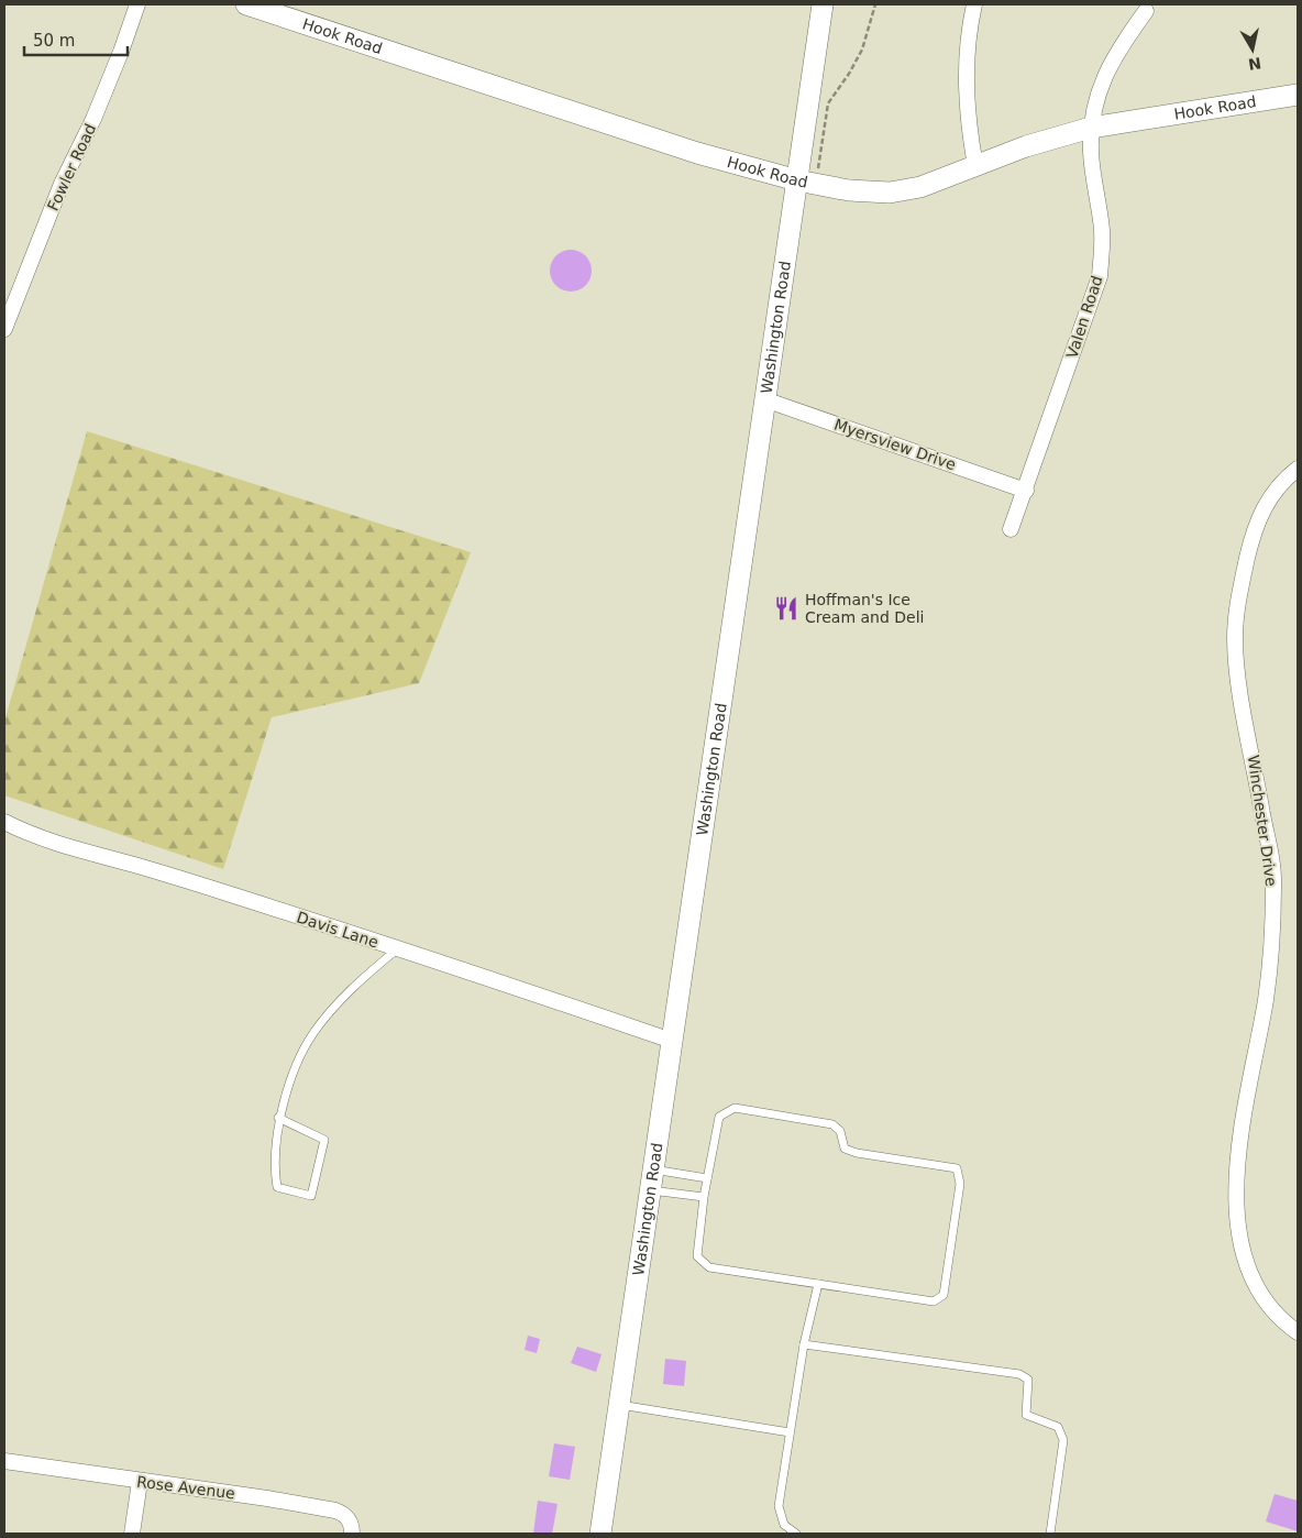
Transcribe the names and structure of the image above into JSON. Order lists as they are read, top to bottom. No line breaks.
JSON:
{"streets":{"main road":["Hook Road","Washington Road"],"street":["Fowler Road","Valen Road","Myersview Drive","Winchester Drive","Davis Lane","Rose Avenue"]},"crossings":[["Hook Road","Valen Road"],["Hook Road","Washington Road"],["Valen Road","Myersview Drive"],["Washington Road","Myersview Drive"],["Washington Road","Davis Lane"]],"places":{"restaurant":["Hoffman's Ice Cream and Deli"]},"scale_bar":"50 m","north":"bottom"}
